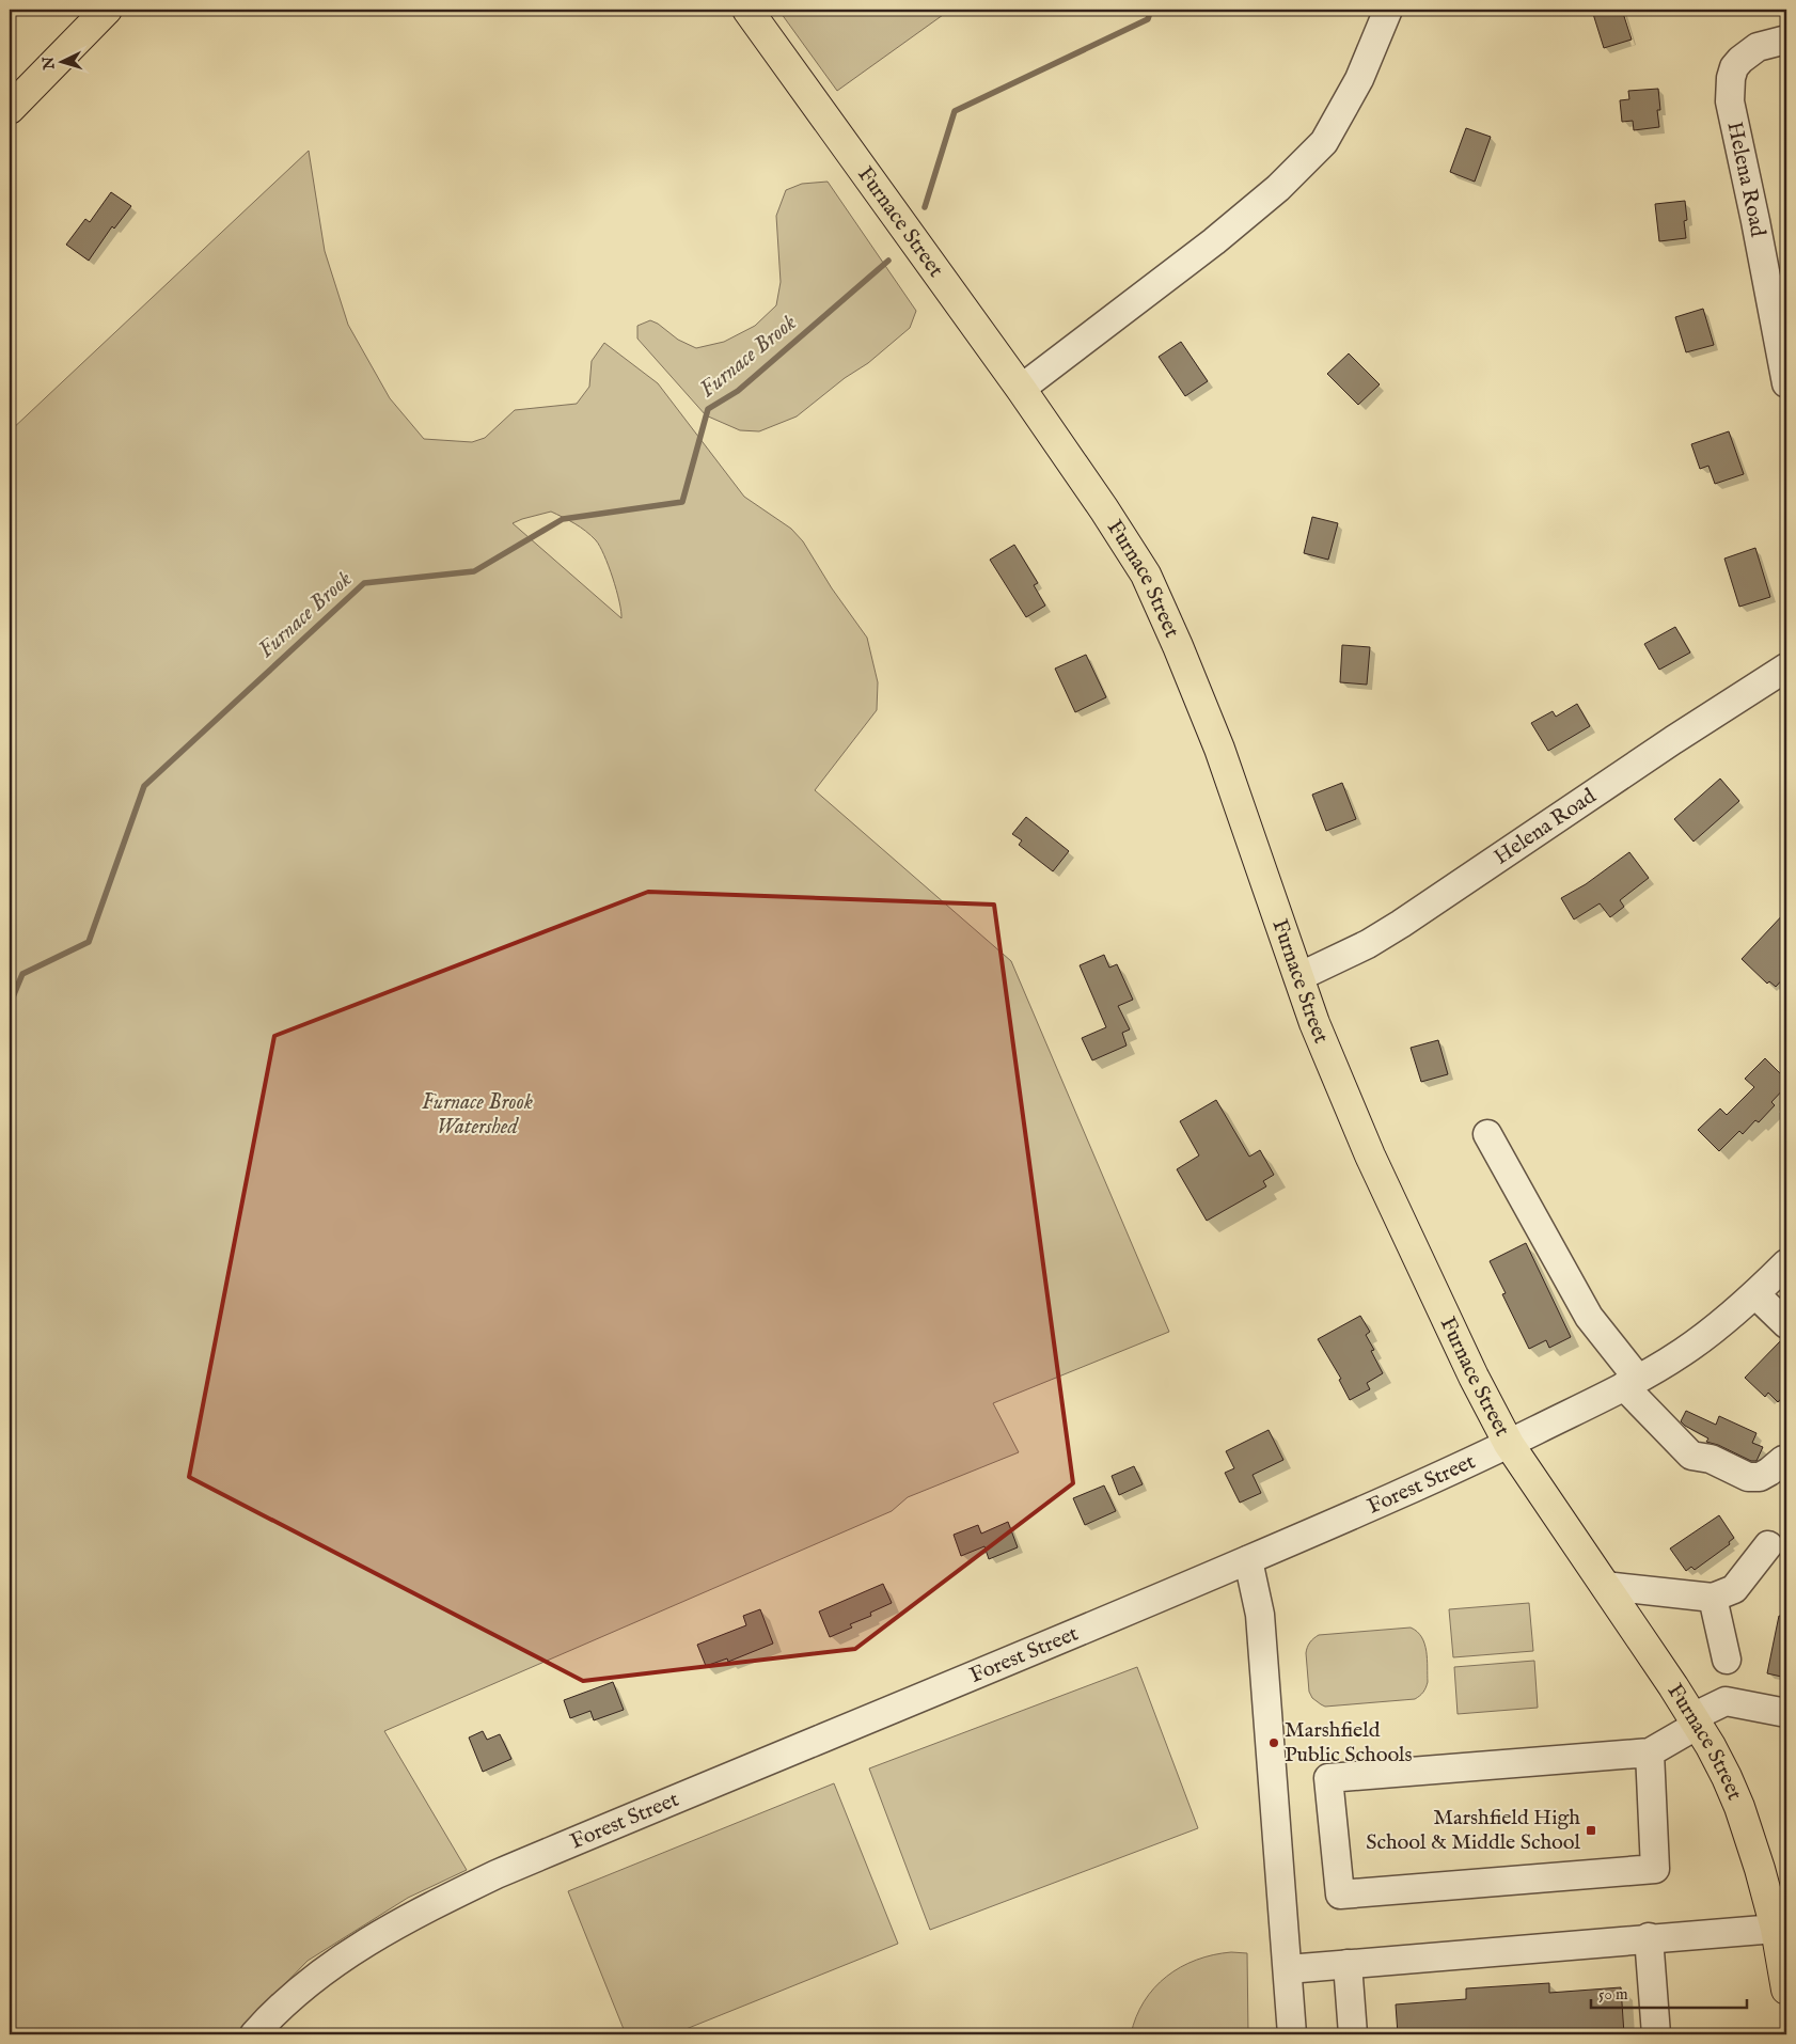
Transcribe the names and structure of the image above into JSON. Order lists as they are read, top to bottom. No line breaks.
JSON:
{"streets":{"main road":["Furnace Street"],"street":["Helena Road","Forest Street"]},"crossings":[["Helena Road","Furnace Street"],["Furnace Street","Forest Street"]],"water":["Furnace Brook"],"parks":["Furnace Brook Watershed"],"places":{"other":["Marshfield Public Schools"],"transit":["Marshfield High School & Middle School"]},"scale_bar":"50 m","north":"left"}
